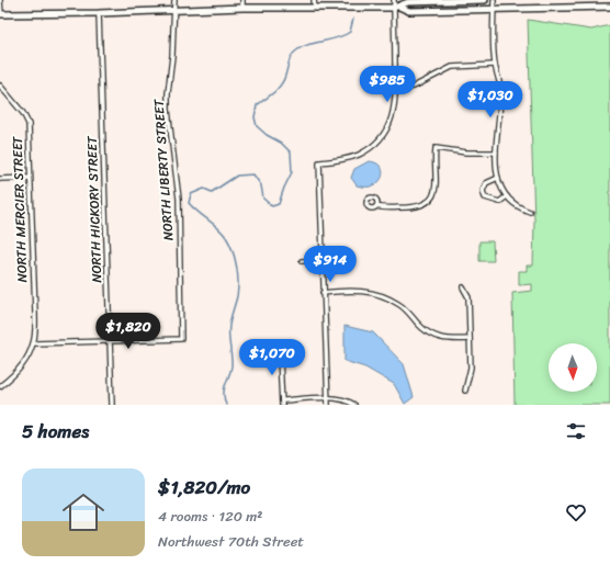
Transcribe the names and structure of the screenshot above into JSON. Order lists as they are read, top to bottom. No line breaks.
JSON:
{"streets":{"street":["NORTH LIBERTY STREET","NORTH MERCIER STREET","NORTH HICKORY STREET"]},"crossings":[["NORTH LIBERTY STREET","NORTH HICKORY STREET"]],"north":"bottom","page":{"price":["$985","$1,030","$914","$1,820","$1,070"],"heading":"5 homes","list":[{"name":"$1,820/mo","note":"4 rooms · 120 m² · Northwest 70th Street"}]}}
